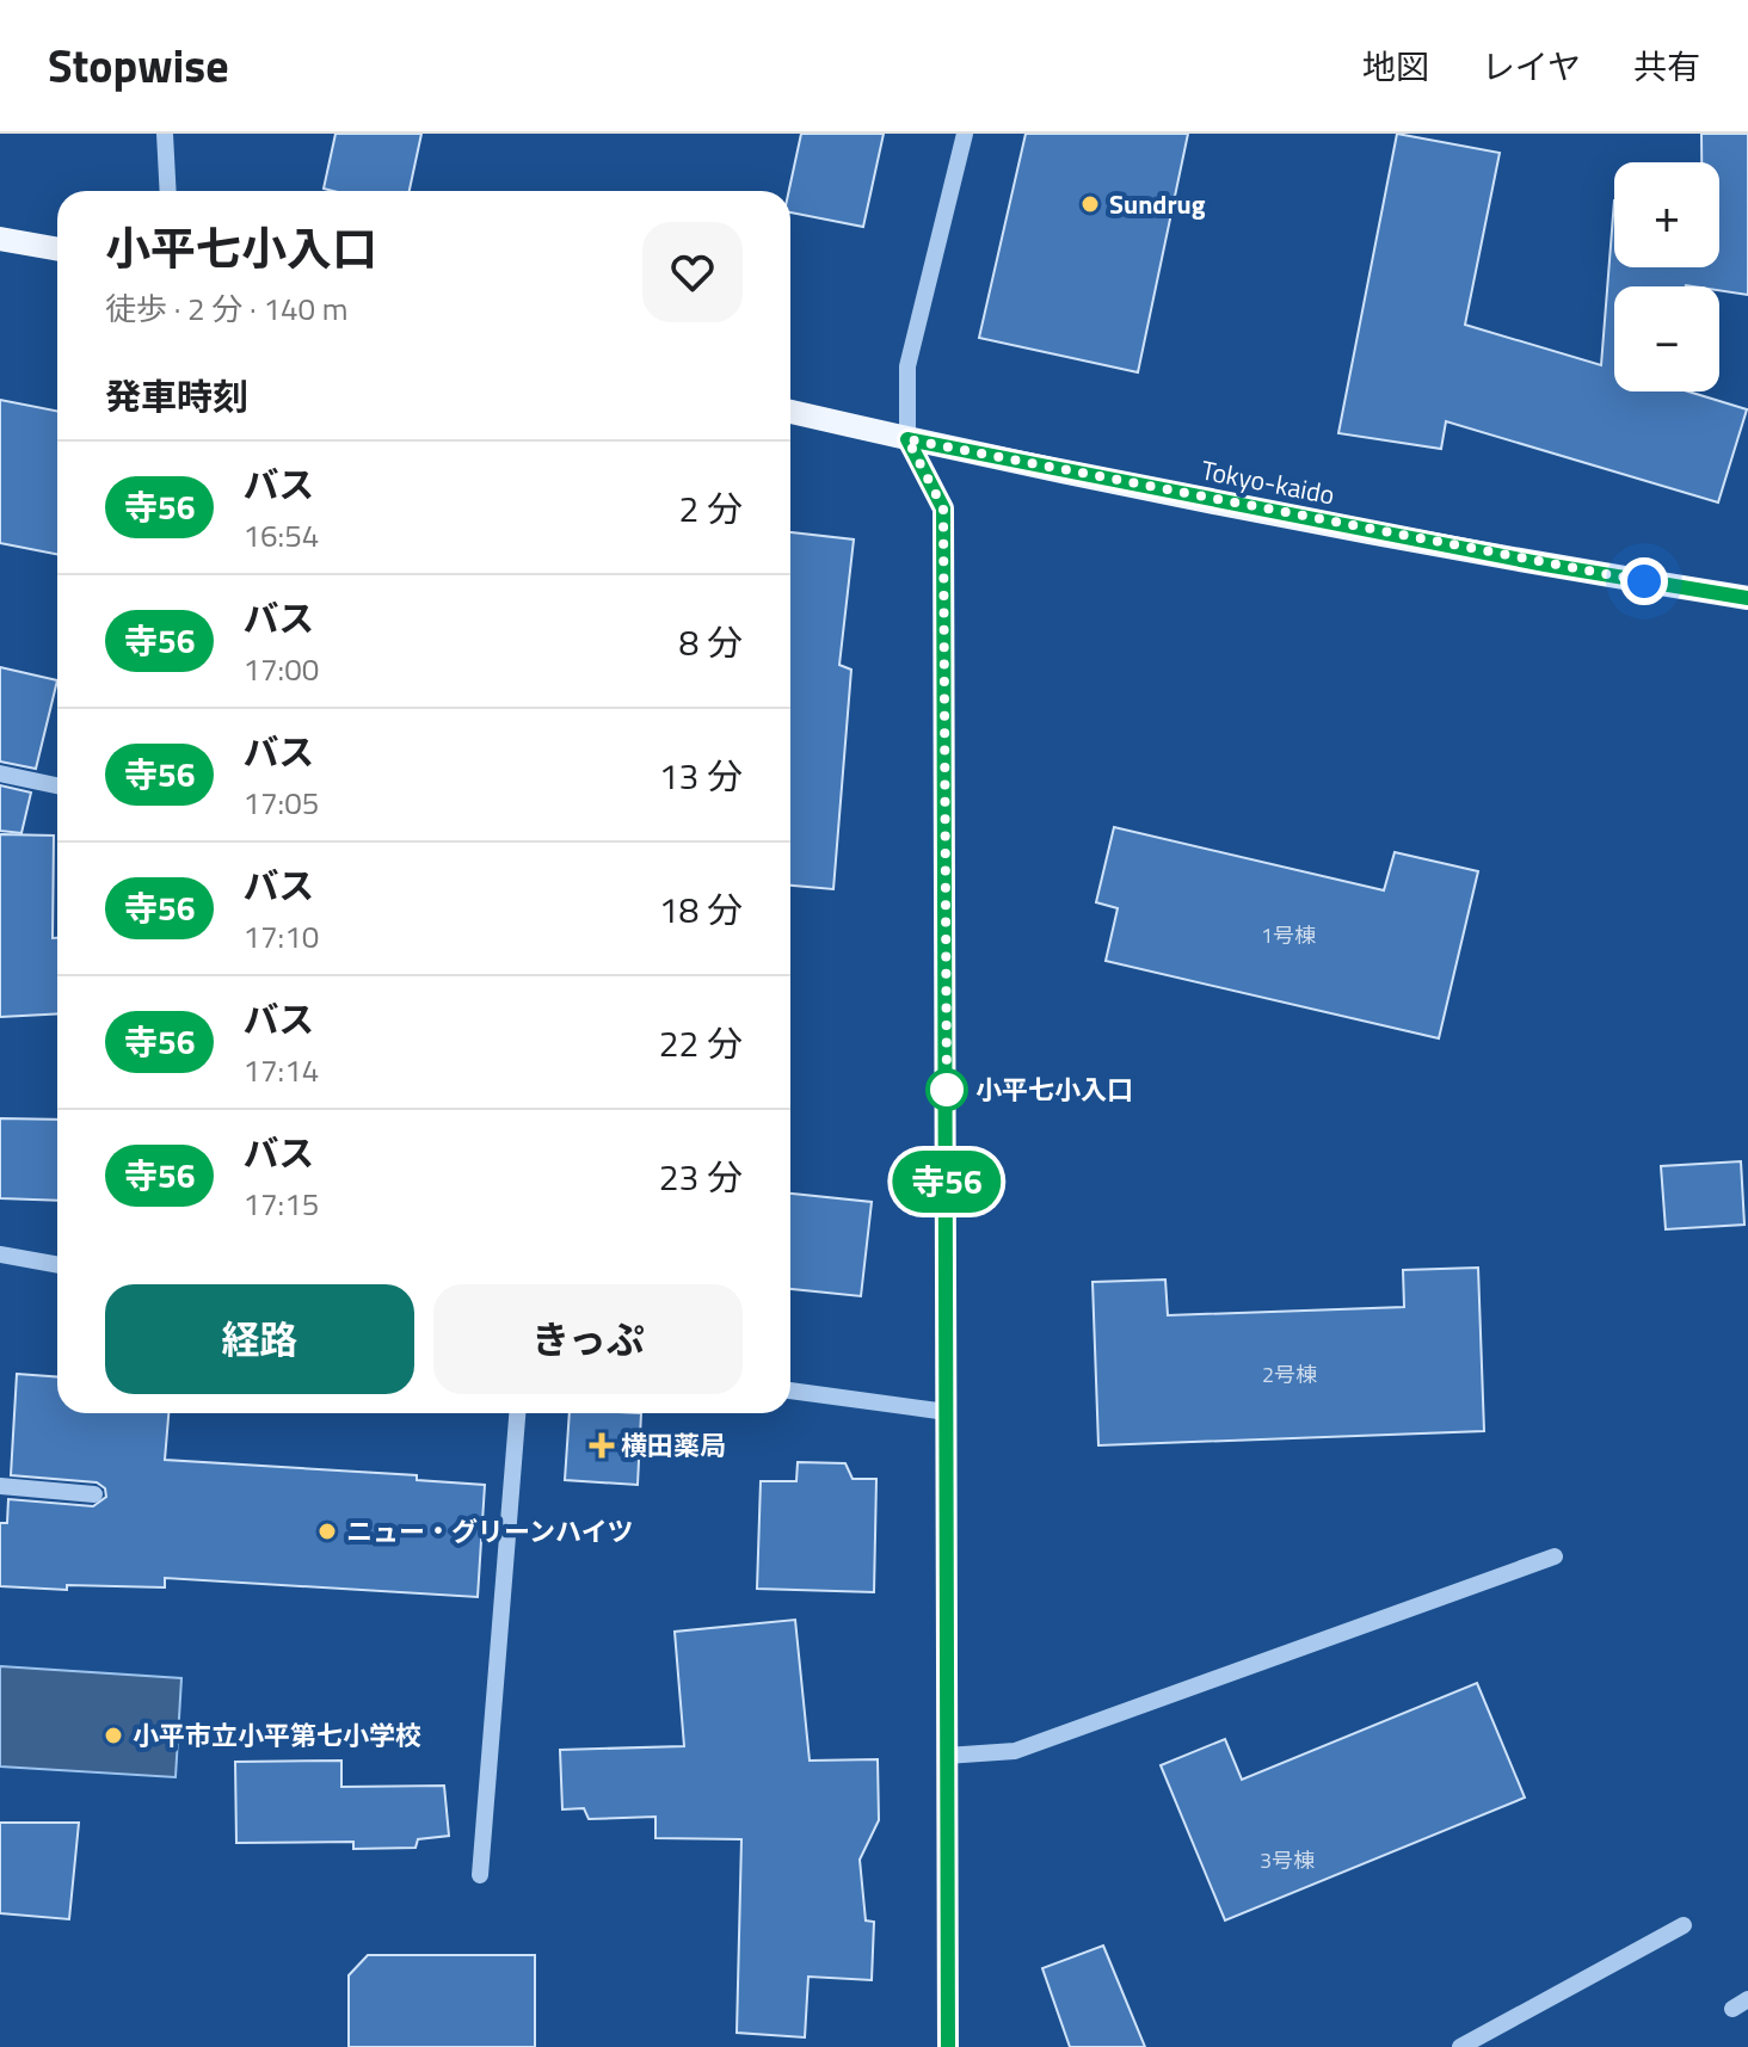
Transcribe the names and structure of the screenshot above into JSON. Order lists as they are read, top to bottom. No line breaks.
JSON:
{"streets":{"main road":["Tokyo-kaido"]},"places":{"other":["Sundrug","小平七小入口","ニュー・グリーンハイツ","小平市立小平第七小学校"],"health":["横田薬局"]},"lines":["bus line 寺56"],"house_numbers":["1号棟","2号棟","3号棟"],"page":{"header":"Stopwise","nav":["地図","レイヤ","共有"],"on_map":"寺56","map_buttons":["+","−"],"heading":[["小平七小入口","徒歩 · 2 分 · 140 m"],"発車時刻"],"list":[{"mark":"寺56","name":"バス","note":"16:54","value":"2 分"},{"mark":"寺56","name":"バス","note":"17:00","value":"8 分"},{"mark":"寺56","name":"バス","note":"17:05","value":"13 分"},{"mark":"寺56","name":"バス","note":"17:10","value":"18 分"},{"mark":"寺56","name":"バス","note":"17:14","value":"22 分"},{"mark":"寺56","name":"バス","note":"17:15","value":"23 分"}],"buttons":["経路","きっぷ"]}}
